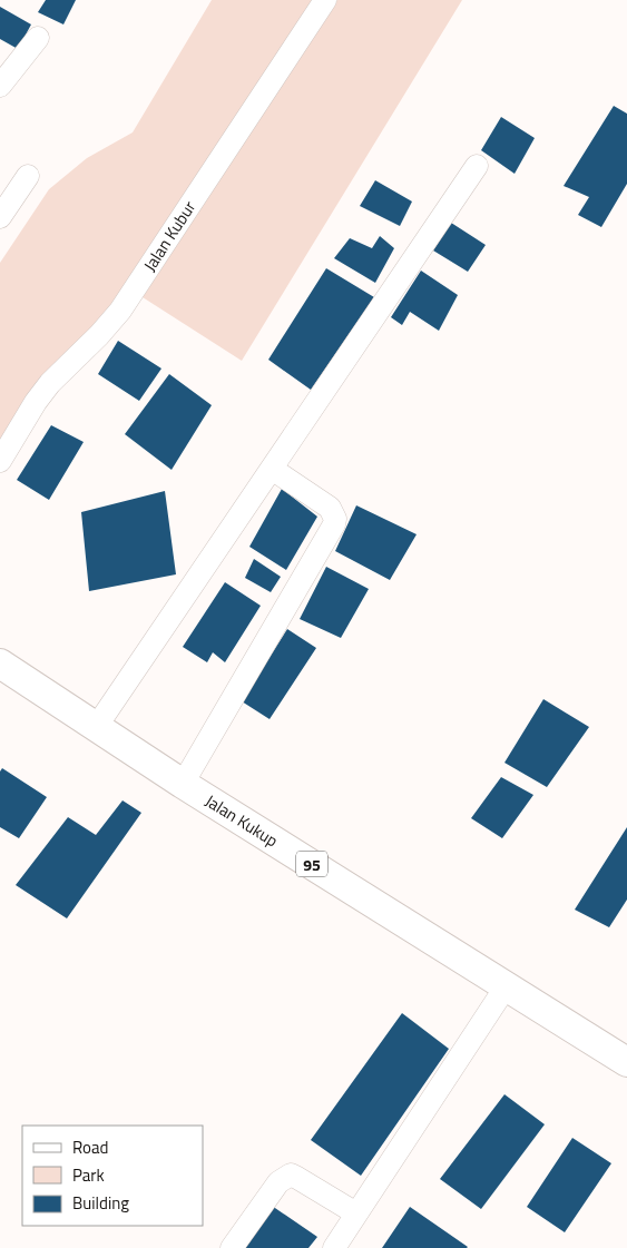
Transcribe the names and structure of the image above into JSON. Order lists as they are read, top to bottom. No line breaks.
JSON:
{"streets":{"main road":["Jalan Kukup","95"],"street":["Jalan Kubur"]},"legend":["Road","Park","Building"]}
